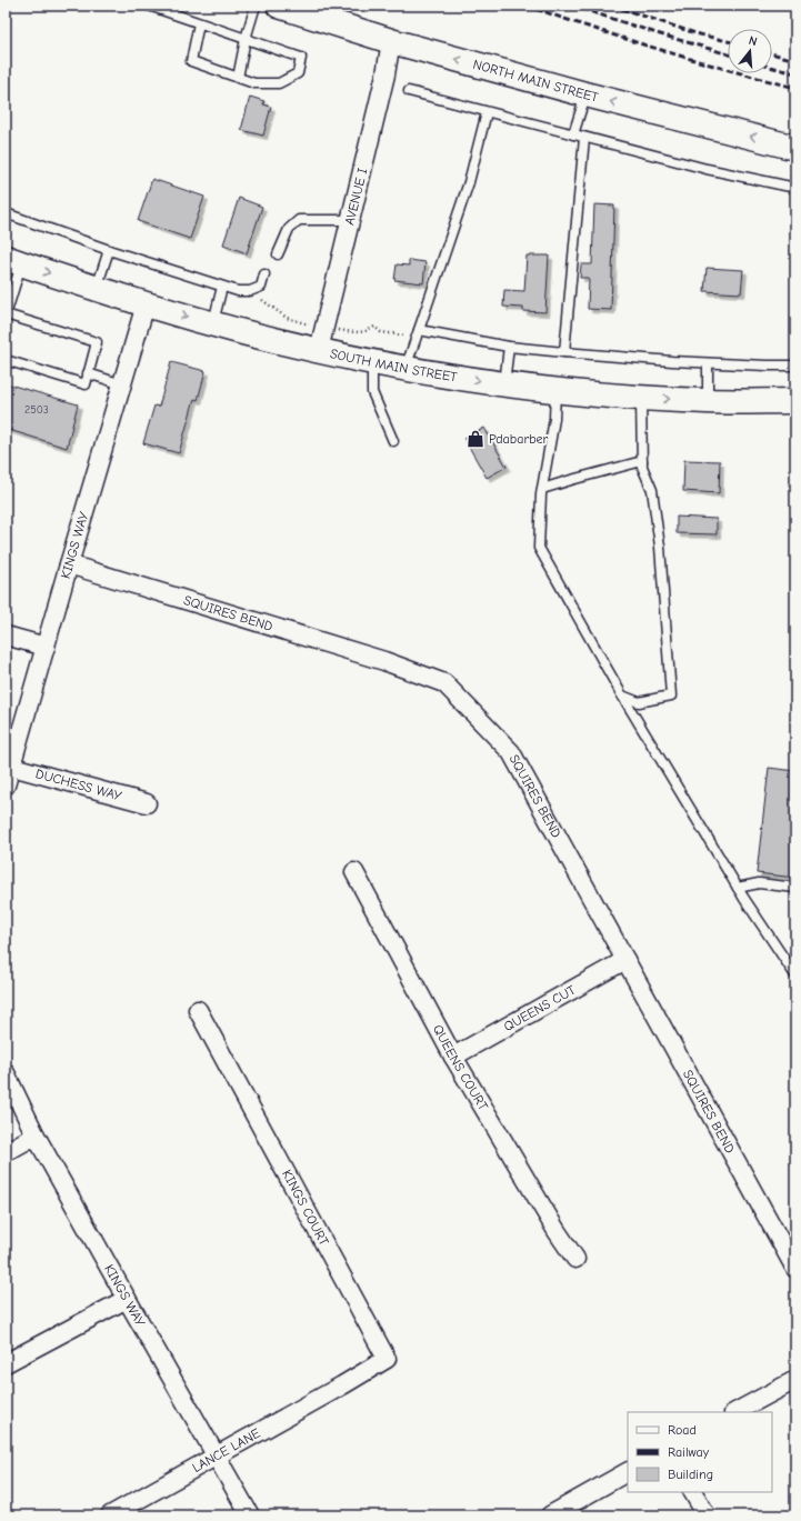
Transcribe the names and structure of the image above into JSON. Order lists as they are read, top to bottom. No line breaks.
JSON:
{"streets":{"highway":["NORTH MAIN STREET","SOUTH MAIN STREET"],"street":["AVENUE I","KINGS WAY","SQUIRES BEND","DUCHESS WAY","QUEENS CUT","QUEENS COURT","KINGS COURT","LANCE LANE"]},"crossings":[["NORTH MAIN STREET","AVENUE I"],["AVENUE I","SOUTH MAIN STREET"],["SOUTH MAIN STREET","KINGS WAY"],["KINGS WAY","SQUIRES BEND"],["KINGS WAY","DUCHESS WAY"],["KINGS WAY","LANCE LANE"],["SQUIRES BEND","QUEENS CUT"],["QUEENS CUT","QUEENS COURT"],["KINGS COURT","LANCE LANE"]],"one_way":["NORTH MAIN STREET","SOUTH MAIN STREET"],"places":{"shop":["Pdabarber"]},"house_numbers":["2503"],"legend":["Road","Railway","Building"],"north":"top"}
